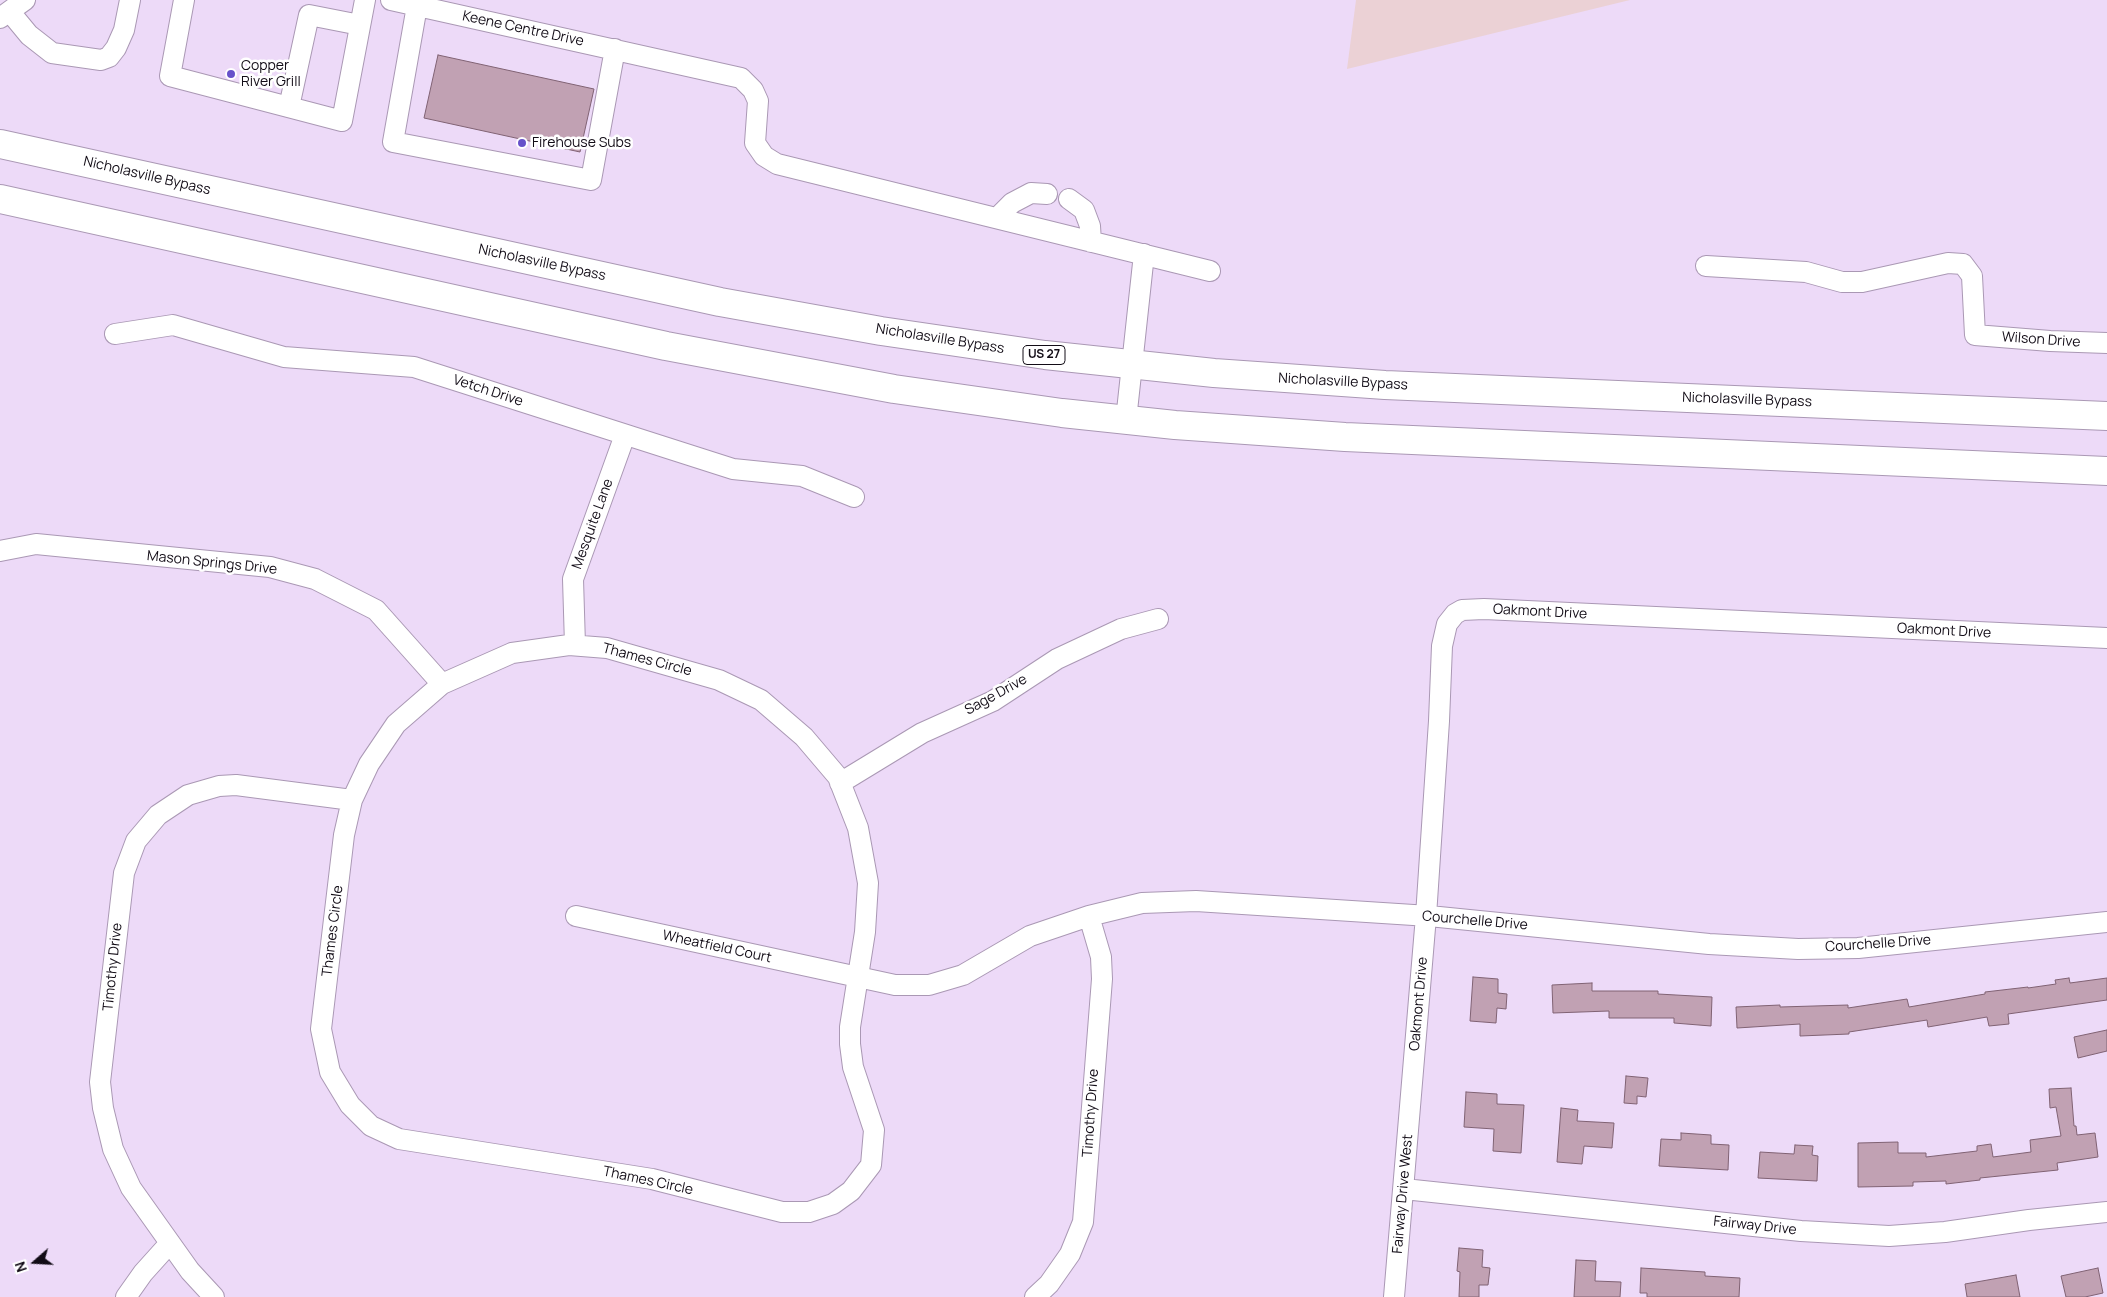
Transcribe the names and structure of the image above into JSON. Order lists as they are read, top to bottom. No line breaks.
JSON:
{"streets":{"highway":["Nicholasville Bypass","US 27"],"street":["Keene Centre Drive","Wilson Drive","Vetch Drive","Mesquite Lane","Mason Springs Drive","Oakmont Drive","Thames Circle","Sage Drive","Courchelle Drive","Wheatfield Court","Timothy Drive","Fairway Drive West","Fairway Drive"]},"crossings":[["Vetch Drive","Mesquite Lane"],["Mesquite Lane","Thames Circle"],["Mason Springs Drive","Thames Circle"],["Oakmont Drive","Courchelle Drive"],["Oakmont Drive","Fairway Drive West"],["Thames Circle","Sage Drive"],["Thames Circle","Courchelle Drive"],["Thames Circle","Wheatfield Court"],["Thames Circle","Timothy Drive"],["Courchelle Drive","Wheatfield Court"],["Courchelle Drive","Timothy Drive"],["Fairway Drive West","Fairway Drive"]],"places":["Copper River Grill","Firehouse Subs"],"north":"left"}
